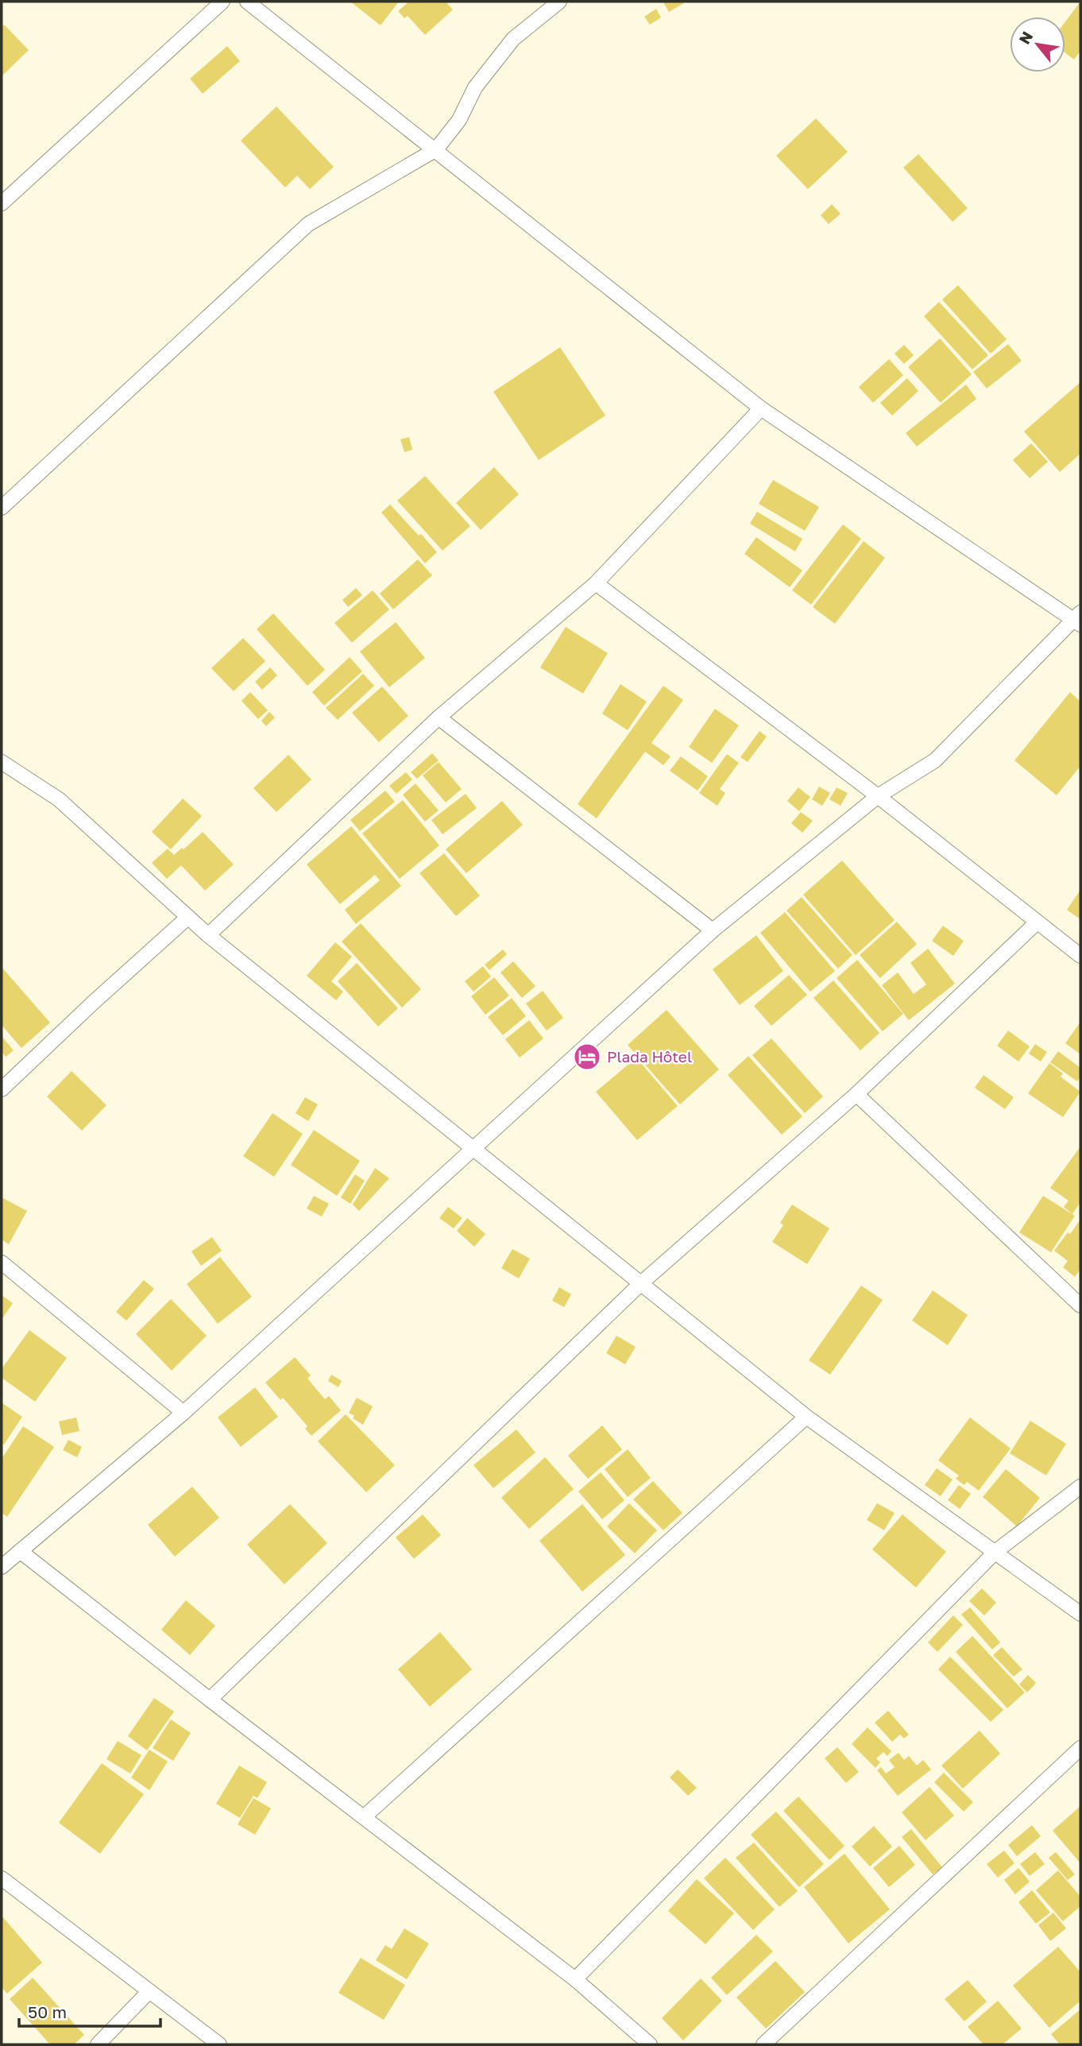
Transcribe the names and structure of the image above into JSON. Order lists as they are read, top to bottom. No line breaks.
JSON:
{"places":{"hotel":["Plada Hôtel"]},"scale_bar":"50 m","north":"top left"}
